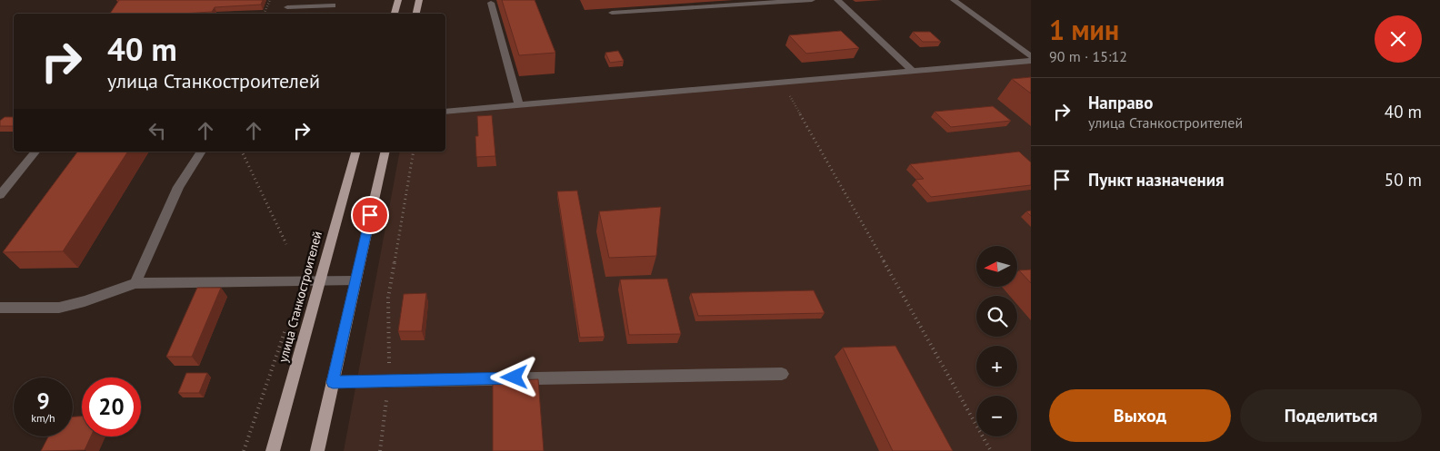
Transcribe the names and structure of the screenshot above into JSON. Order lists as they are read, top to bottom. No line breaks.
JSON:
{"streets":{"main road":["улица Станкостроителей"]},"north":"left","page":{"heading":["1 мин","90 m · 15:12"],"turn":["40 m","улица Станкостроителей"],"list":[{"name":"Направо","note":"улица Станкостроителей","value":"40 m"},{"name":"Пункт назначения","value":"50 m"}],"map_buttons":["+","−"],"speed":"9 km/h","limit":"20","buttons":["Выход","Поделиться"]}}
